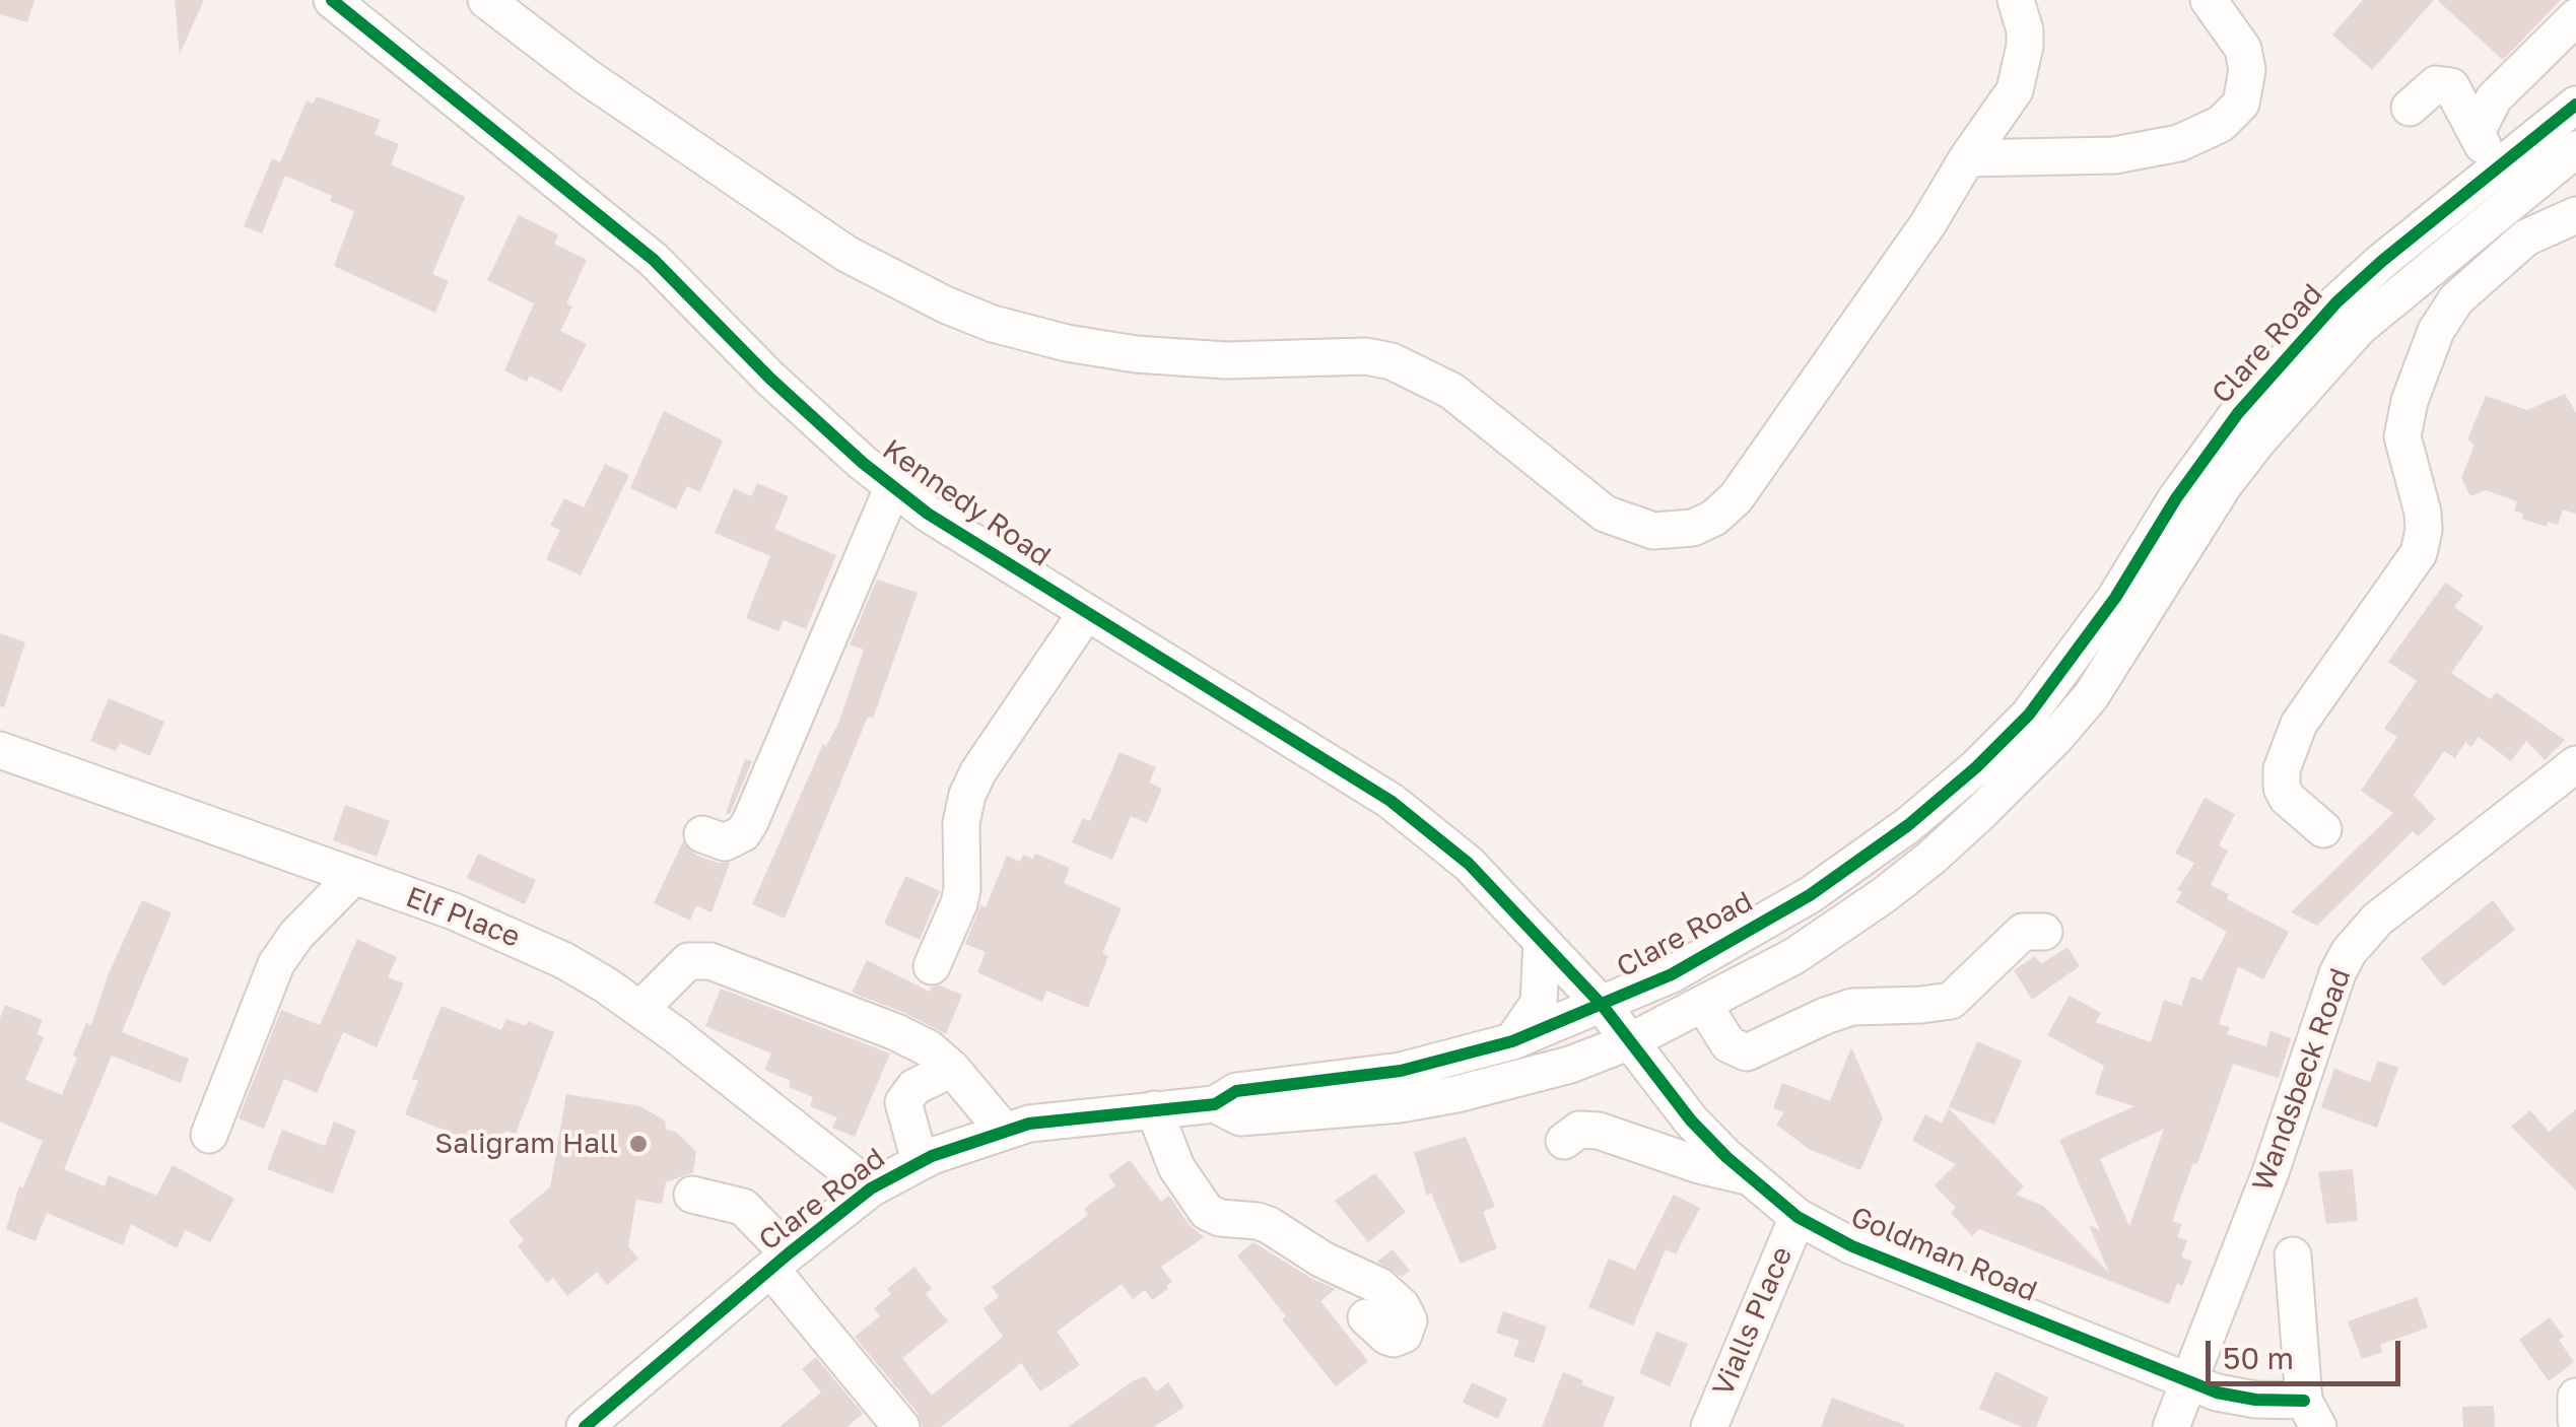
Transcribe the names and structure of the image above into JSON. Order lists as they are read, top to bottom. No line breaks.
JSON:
{"streets":{"street":["Clare Road","Kennedy Road","Elf Place","Wandsbeck Road","Goldman Road","Vialls Place"]},"crossings":[["Clare Road","Kennedy Road"],["Clare Road","Elf Place"],["Clare Road","Goldman Road"],["Kennedy Road","Goldman Road"],["Wandsbeck Road","Goldman Road"],["Goldman Road","Vialls Place"]],"places":["Saligram Hall"],"scale_bar":"50 m"}
